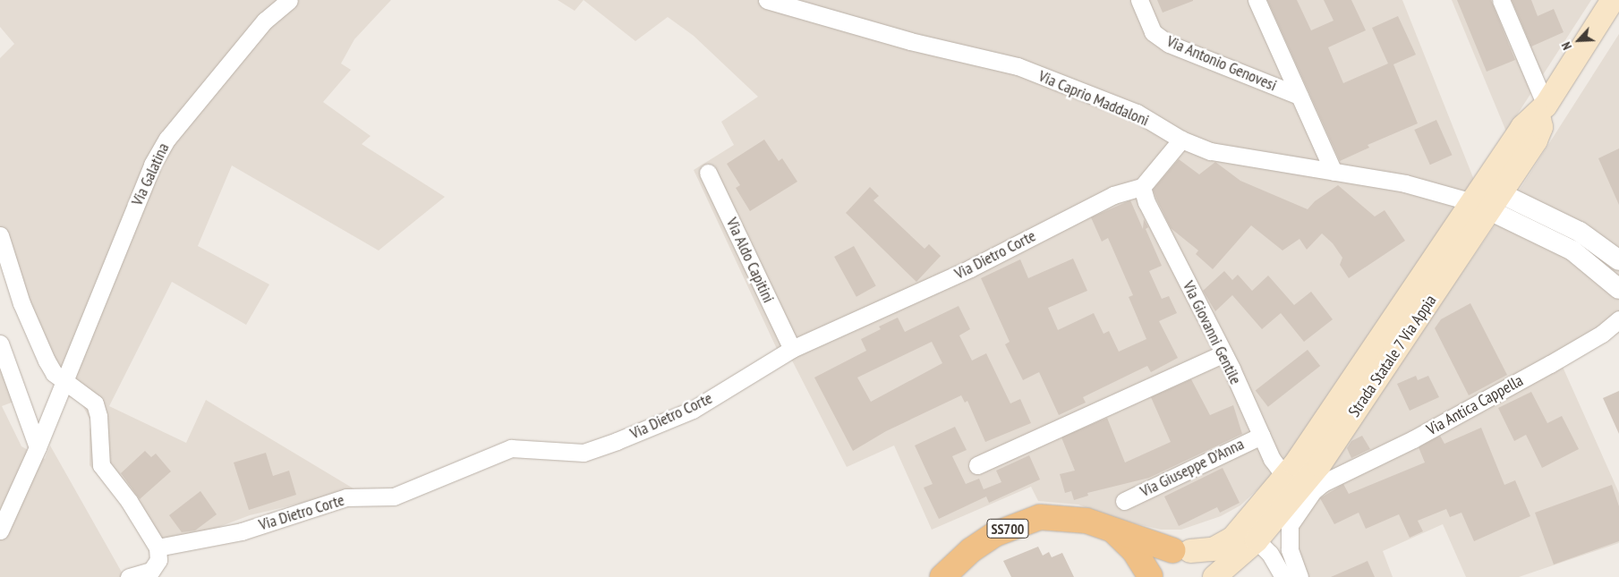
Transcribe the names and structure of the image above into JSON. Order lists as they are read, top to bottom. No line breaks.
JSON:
{"streets":{"highway":["SS700"],"main road":["Strada Statale 7 Via Appia"],"street":["Via Antonio Genovesi","Via Caprio Maddaloni","Via Galatina","Via Dietro Corte","Via Aldo Capitini","Via Giovanni Gentile","Via Antica Cappella","Via Giuseppe D'Anna"]},"crossings":[["Via Caprio Maddaloni","Strada Statale 7 Via Appia"],["Via Dietro Corte","Via Aldo Capitini"],["Via Dietro Corte","Via Giovanni Gentile"],["Via Giovanni Gentile","Strada Statale 7 Via Appia"],["Via Giovanni Gentile","Via Giuseppe D'Anna"],["Strada Statale 7 Via Appia","SS700"]],"north":"bottom left"}
